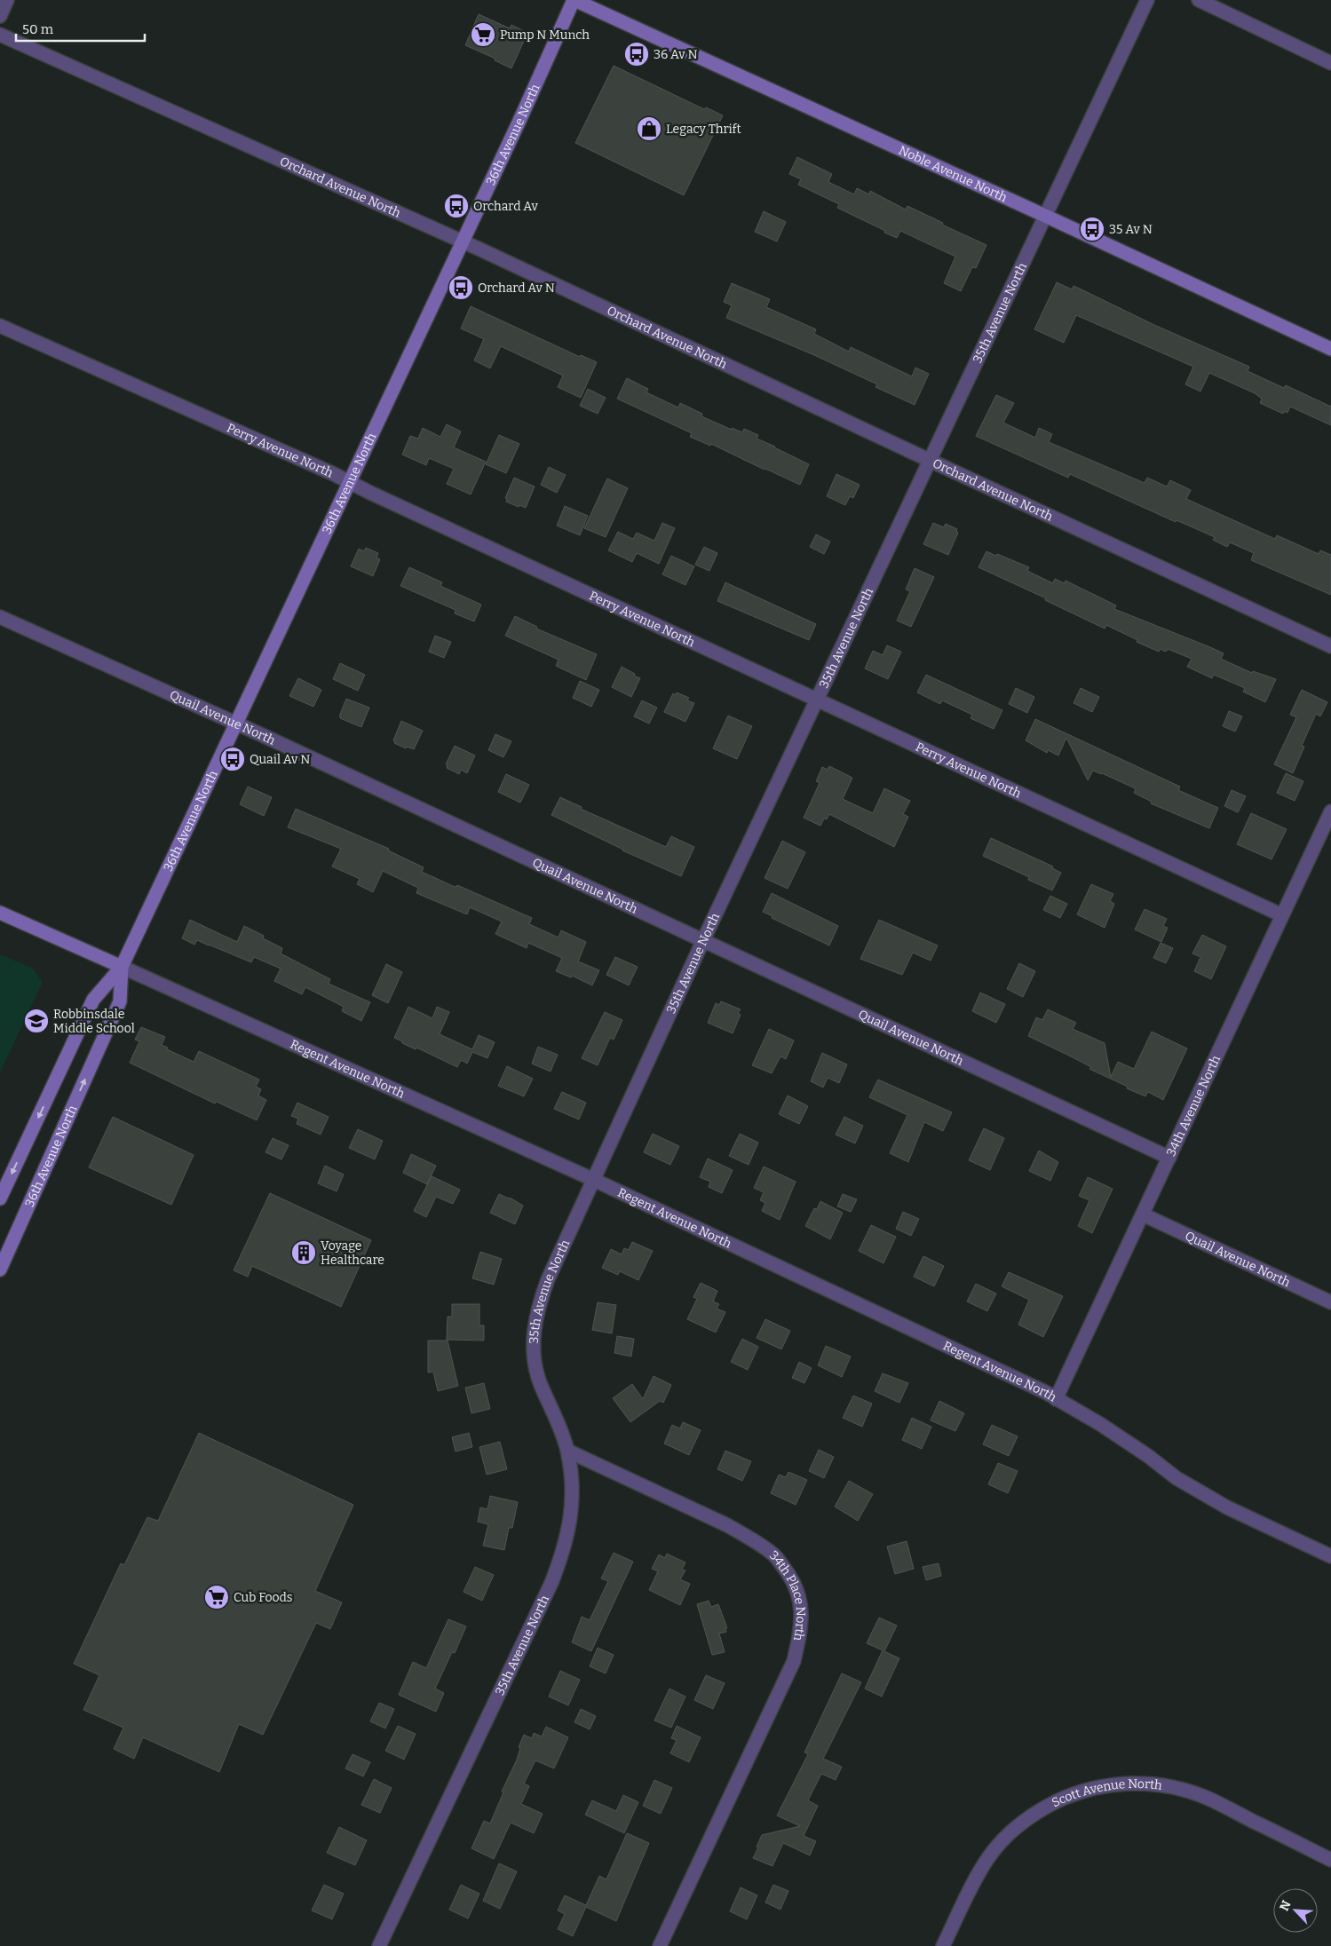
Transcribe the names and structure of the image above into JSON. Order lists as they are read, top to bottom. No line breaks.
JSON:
{"streets":{"street":["36th Avenue North","Noble Avenue North","Orchard Avenue North","35th Avenue North","Perry Avenue North","Quail Avenue North","Regent Avenue North","34th Avenue North","34th Place North","Scott Avenue North"]},"crossings":[["36th Avenue North","Noble Avenue North"],["36th Avenue North","Orchard Avenue North"],["36th Avenue North","Perry Avenue North"],["36th Avenue North","Quail Avenue North"],["36th Avenue North","Regent Avenue North"],["Noble Avenue North","35th Avenue North"],["Orchard Avenue North","35th Avenue North"],["35th Avenue North","Perry Avenue North"],["35th Avenue North","Quail Avenue North"],["35th Avenue North","Regent Avenue North"],["35th Avenue North","34th Place North"],["Perry Avenue North","34th Avenue North"],["Quail Avenue North","34th Avenue North"],["Regent Avenue North","34th Avenue North"]],"places":{"supermarket":["Pump N Munch","Cub Foods"],"bus stop":["36 Av N","Orchard Av","35 Av N","Orchard Av N","Quail Av N"],"shop":["Legacy Thrift"],"school or university":["Robbinsdale Middle School"],"building":["Voyage Healthcare"]},"scale_bar":"50 m","north":"top left"}
